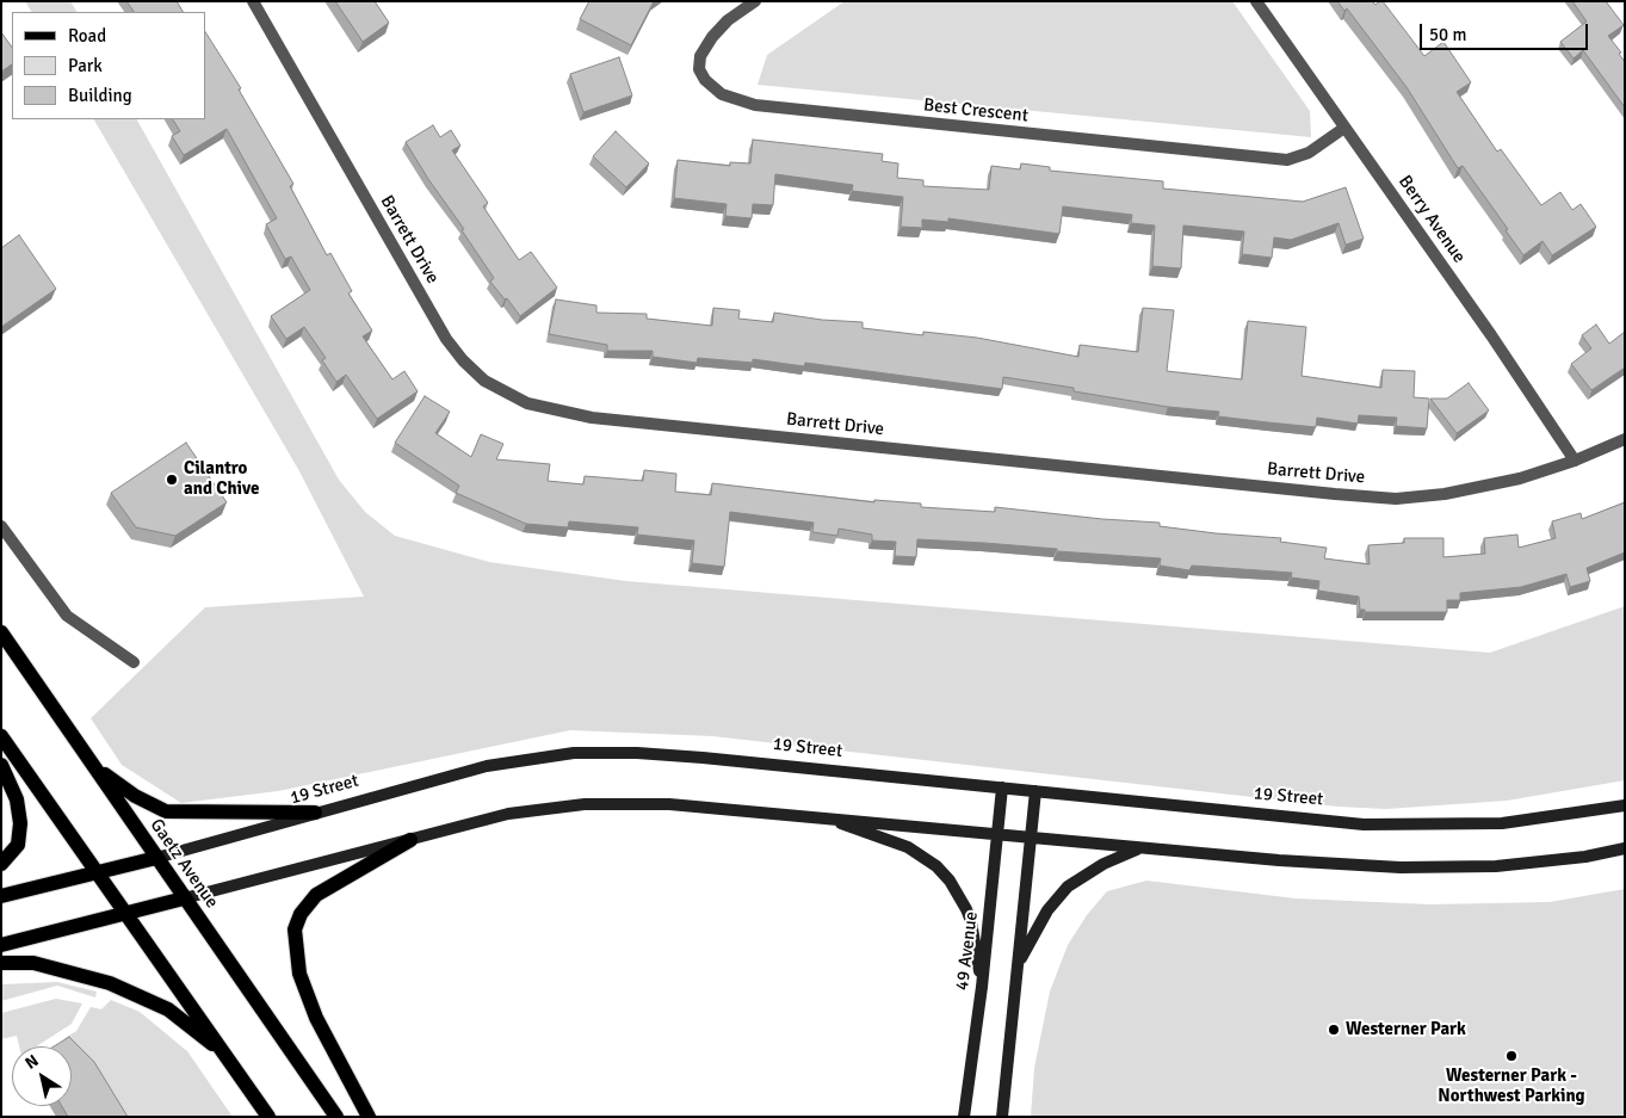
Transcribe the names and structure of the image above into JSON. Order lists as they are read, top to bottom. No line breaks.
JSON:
{"streets":{"main road":["19 Street","Gaetz Avenue","49 Avenue"],"street":["Best Crescent","Berry Avenue","Barrett Drive"]},"crossings":[["Best Crescent","Berry Avenue"],["Berry Avenue","Barrett Drive"],["19 Street","Gaetz Avenue"],["19 Street","49 Avenue"]],"places":["Cilantro and Chive","Westerner Park","Westerner Park - Northwest Parking"],"legend":["Road","Park","Building"],"scale_bar":"50 m","north":"top left"}
